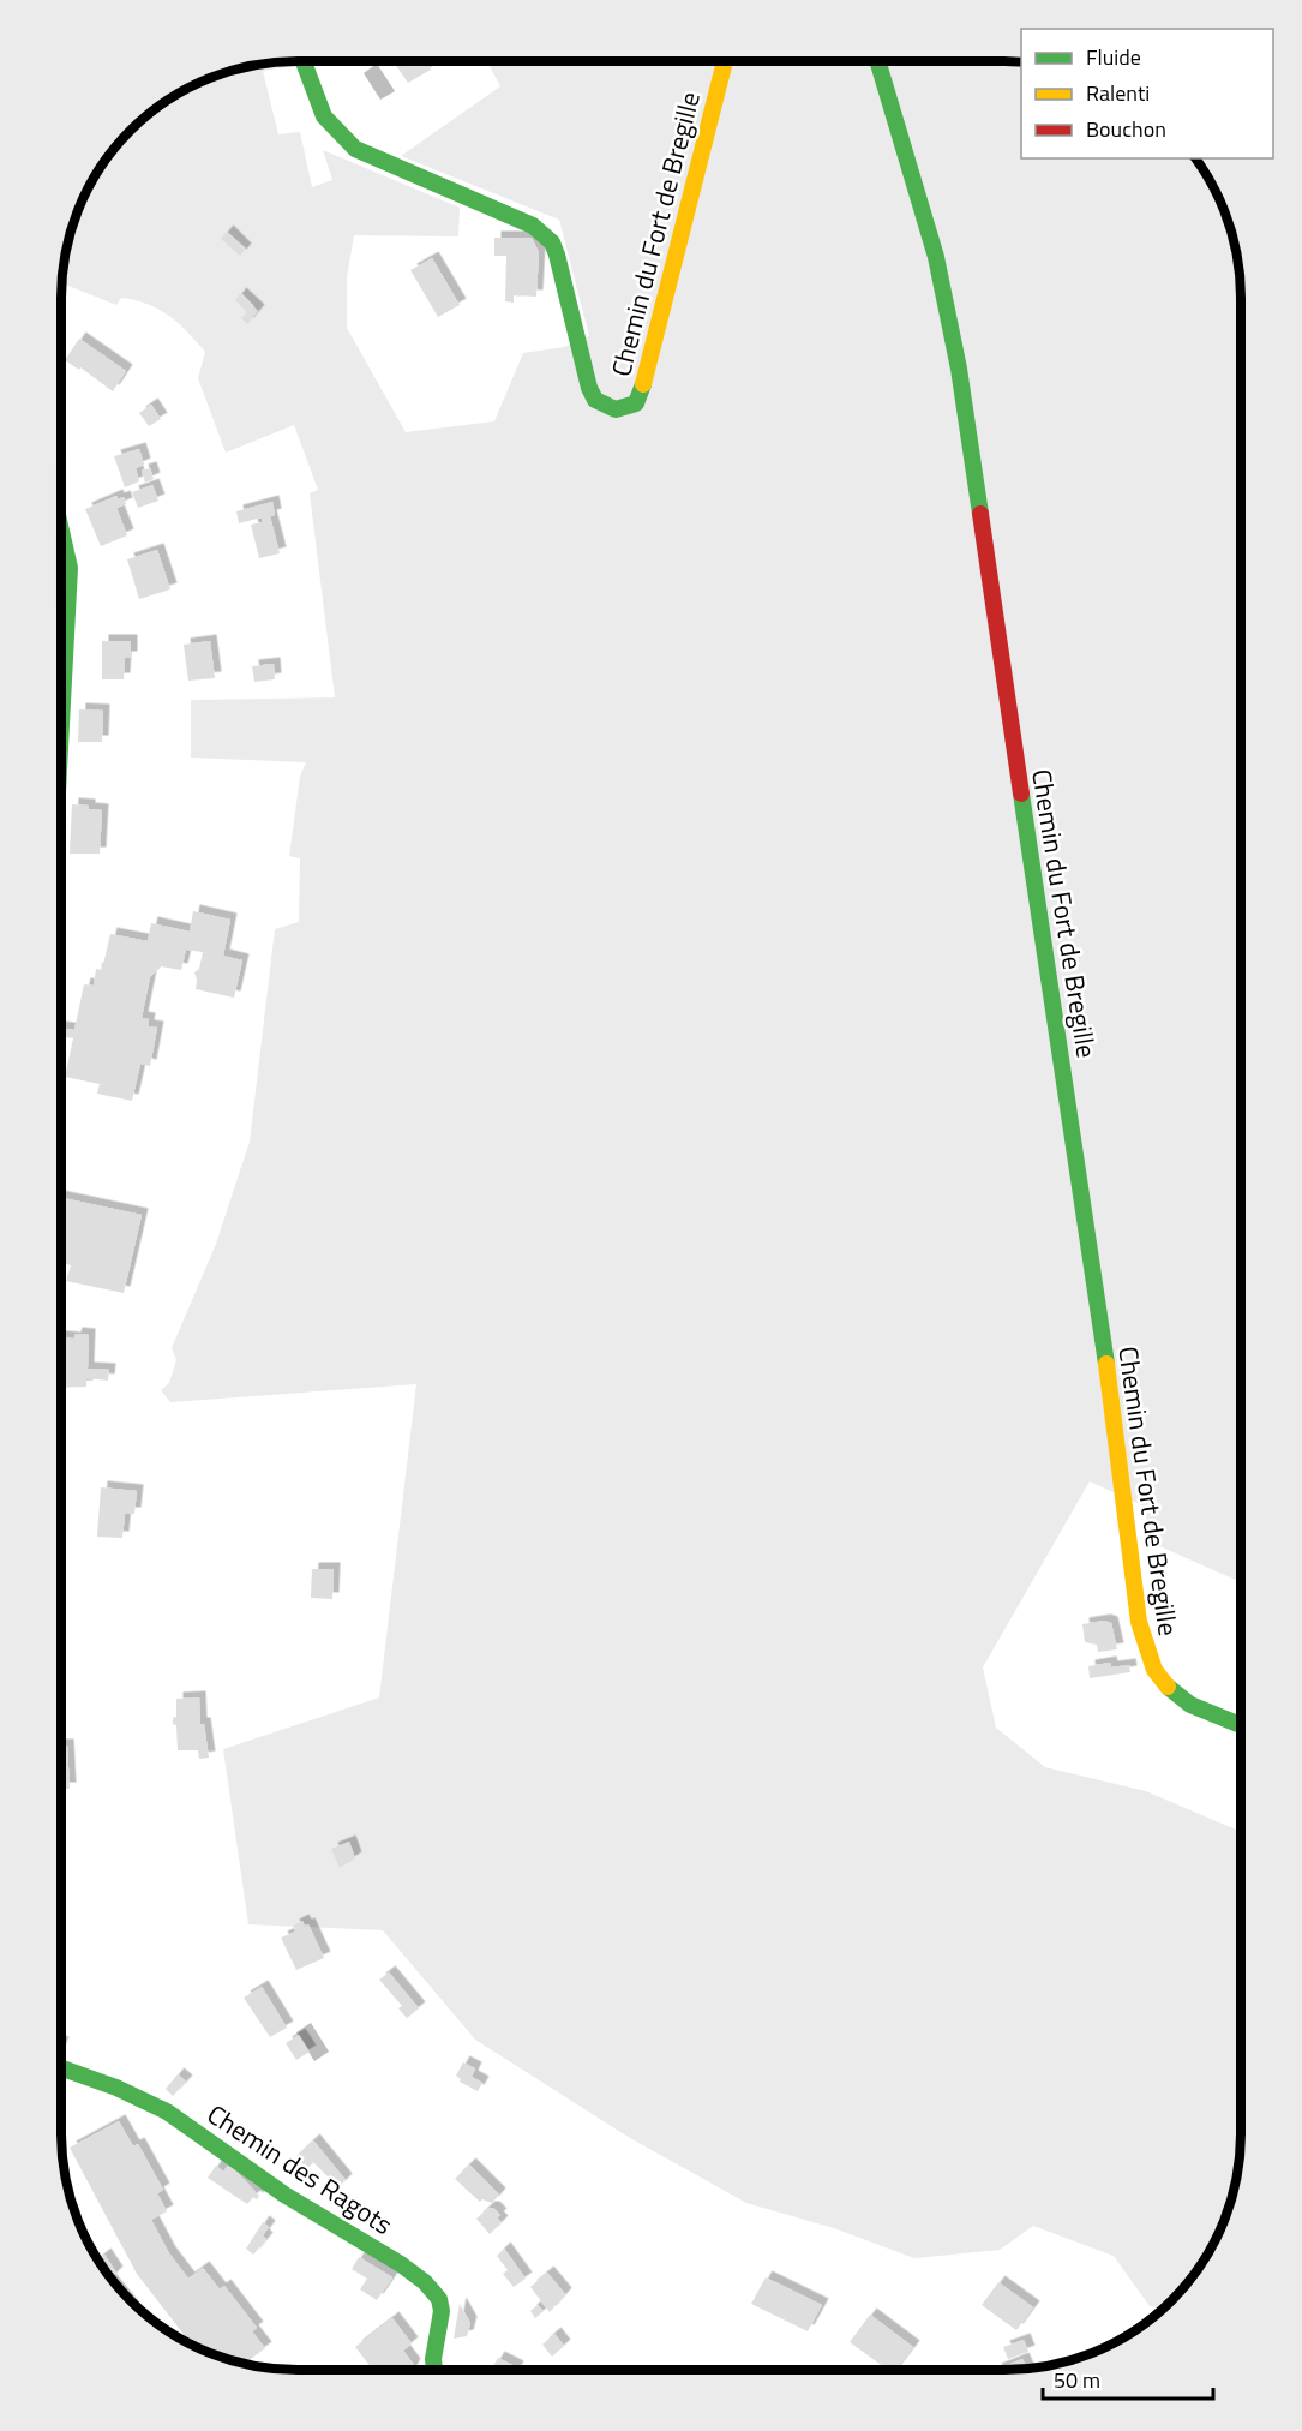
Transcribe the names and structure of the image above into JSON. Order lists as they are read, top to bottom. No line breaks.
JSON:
{"streets":{"street":["Chemin du Fort de Bregille","Chemin des Ragots"]},"legend":["Fluide","Ralenti","Bouchon"],"scale_bar":"50 m"}
